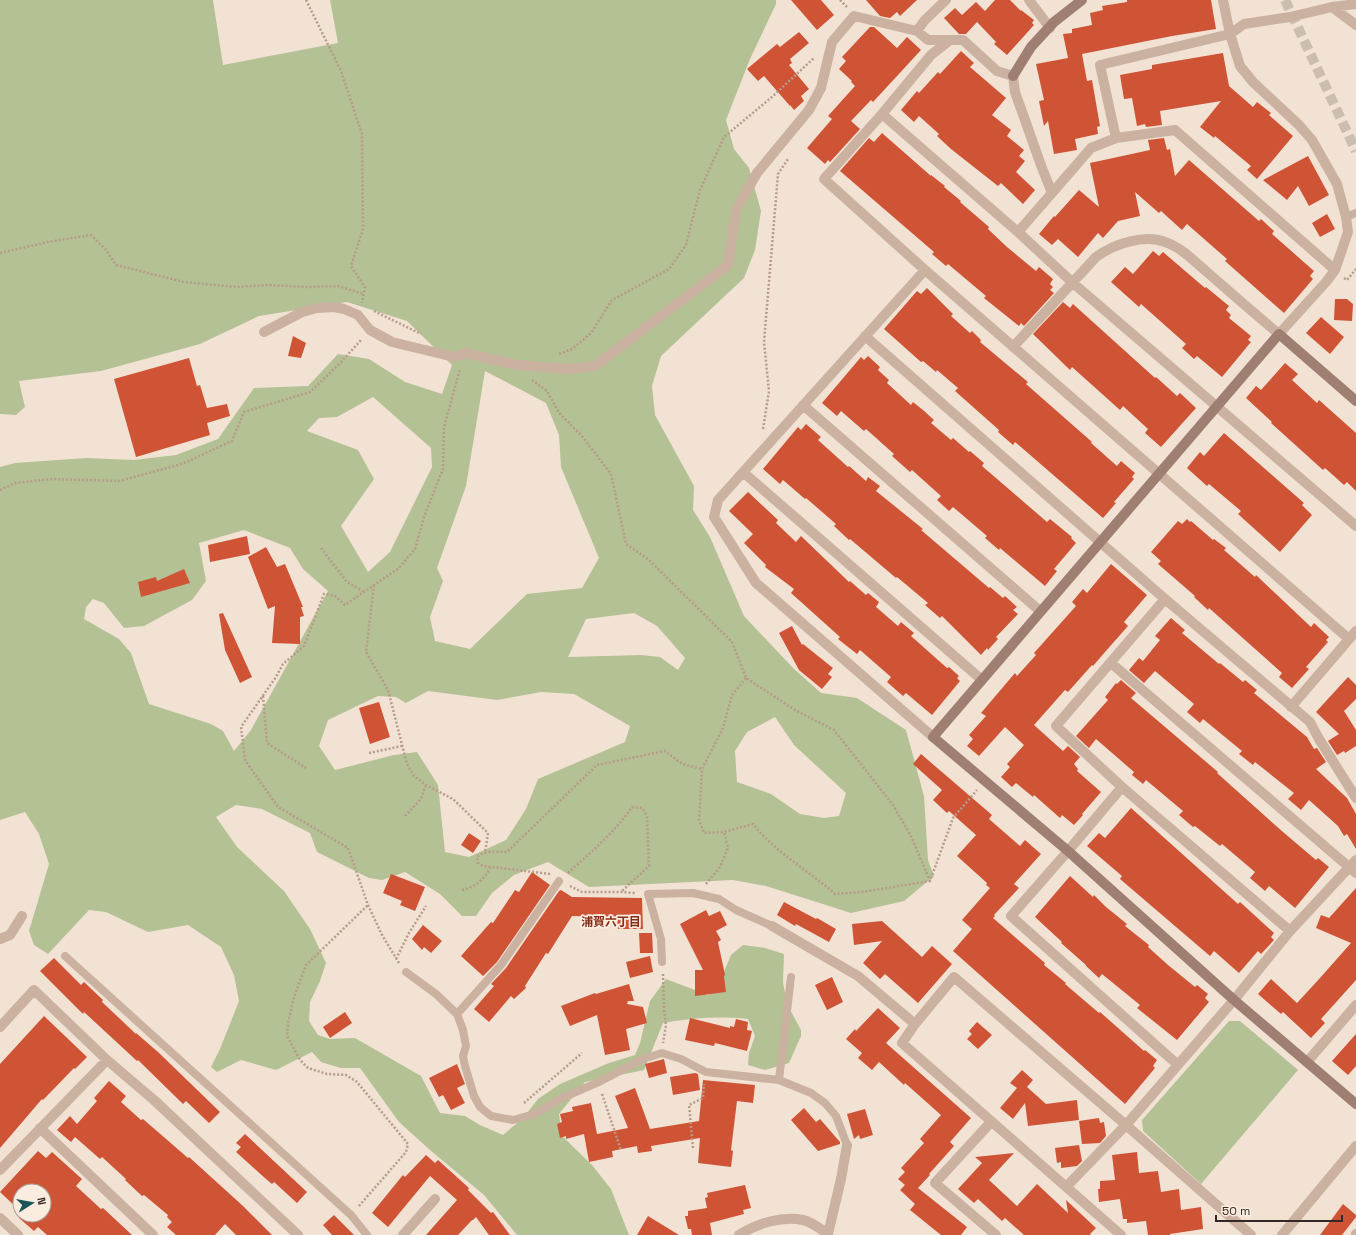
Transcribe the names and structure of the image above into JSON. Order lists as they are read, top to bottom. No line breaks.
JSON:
{"districts":["浦賀六丁目"],"scale_bar":"50 m","north":"right"}
